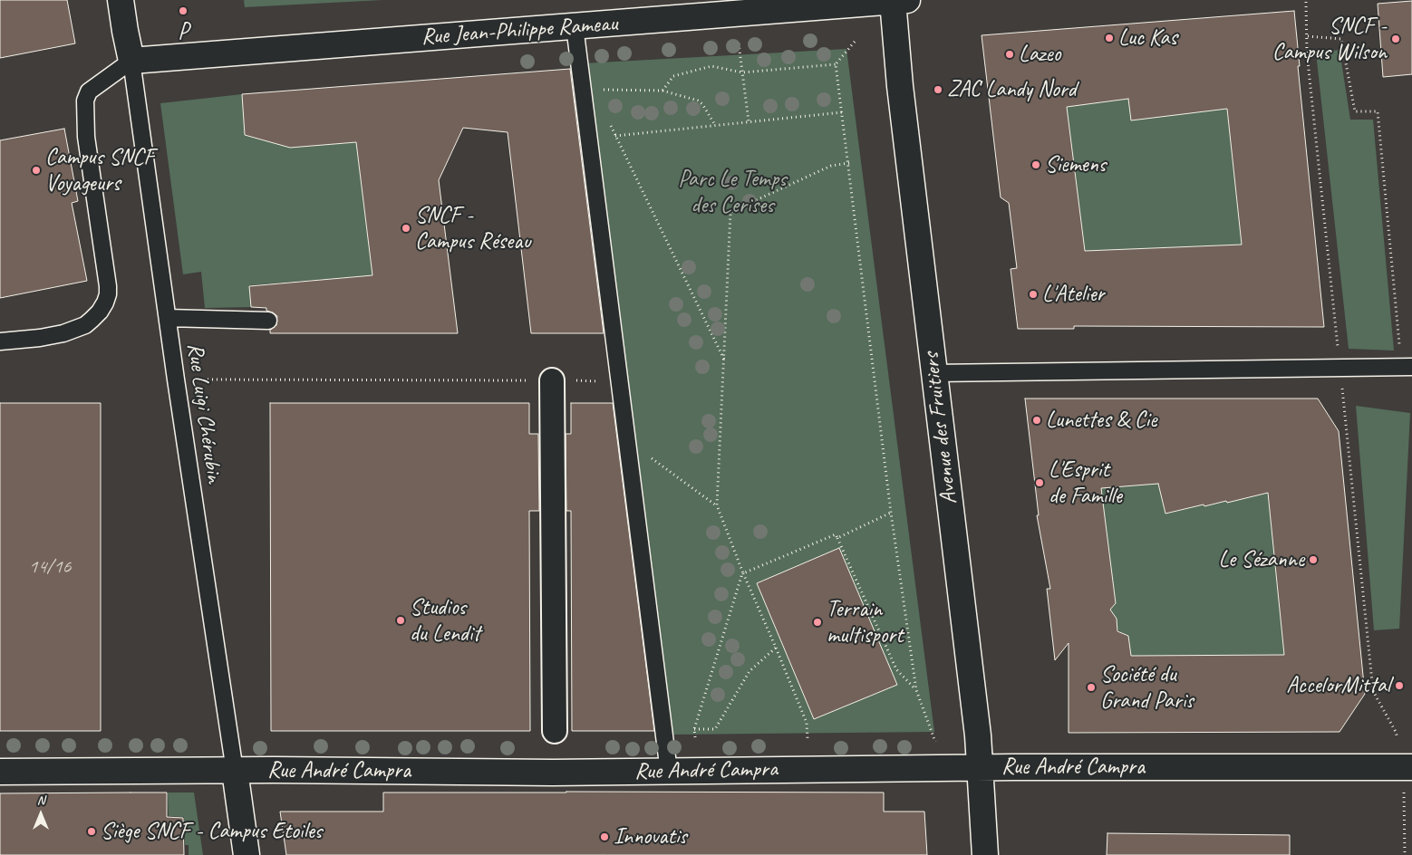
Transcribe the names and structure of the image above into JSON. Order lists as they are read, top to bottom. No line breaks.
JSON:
{"streets":{"street":["Rue Jean-Philippe Rameau","Avenue des Fruitiers","Rue André Campra"],"lane":["Rue Luigi Chérubin"]},"crossings":[["Rue Jean-Philippe Rameau","Rue Luigi Chérubin"],["Rue Jean-Philippe Rameau","Avenue des Fruitiers"],["Rue Luigi Chérubin","Rue André Campra"],["Avenue des Fruitiers","Rue André Campra"]],"parks":["Parc Le Temps des Cerises"],"places":["P","Luc Kas","SNCF - Campus Wilson","Lazeo","ZAC Landy Nord","Siemens","Campus SNCF Voyageurs","SNCF - Campus Réseau","L'Atelier","Lunettes & Cie","L'Esprit de Famille","Le Sézanne","Studios du Lendit","Terrain multisport","AccelorMittal","Société du Grand Paris","Siège SNCF - Campus Etoiles","Innovatis"],"house_numbers":["14/16"],"north":"top"}
